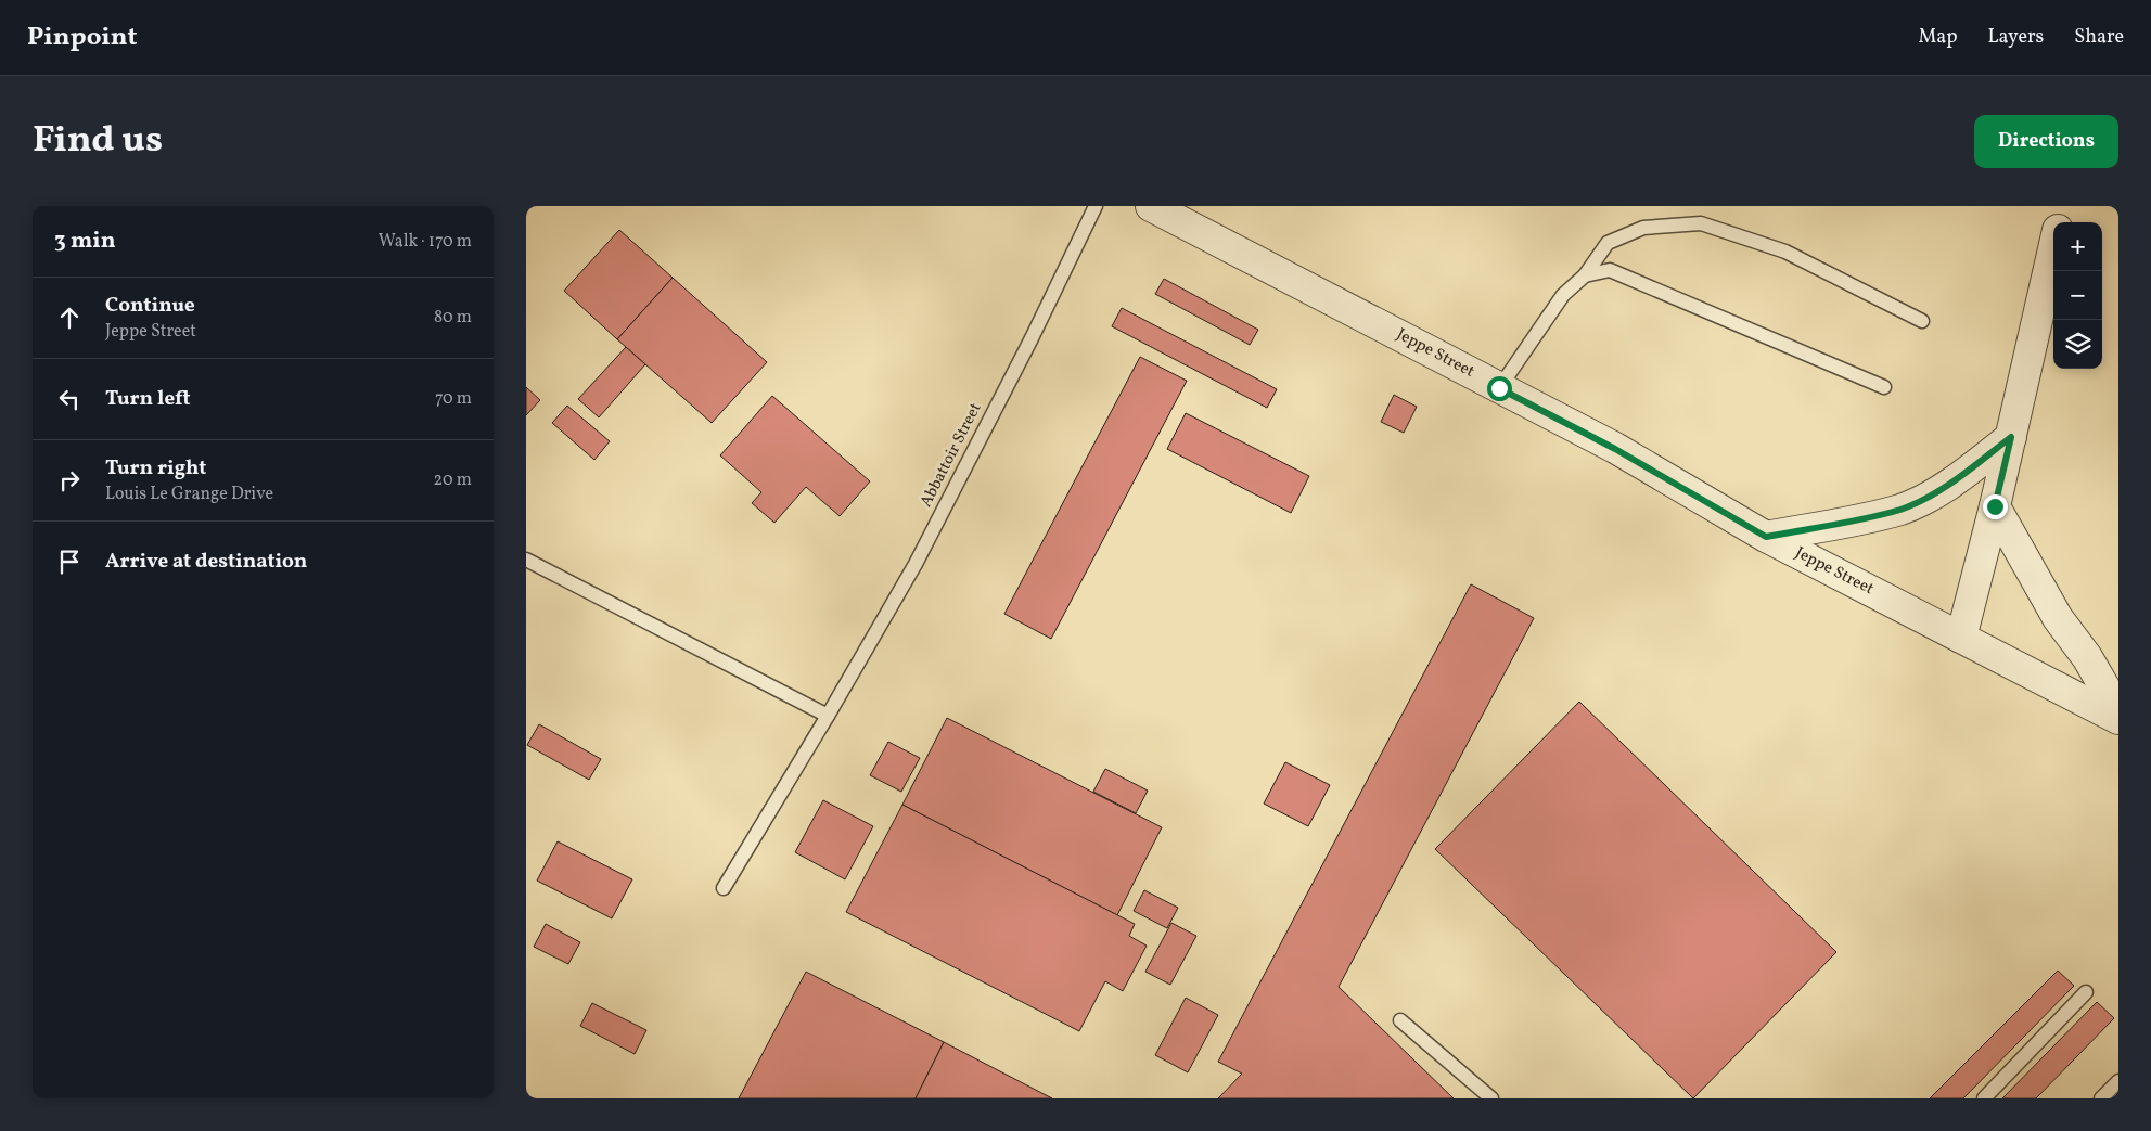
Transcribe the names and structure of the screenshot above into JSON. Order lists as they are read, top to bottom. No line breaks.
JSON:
{"streets":{"street":["Jeppe Street"],"lane":["Abbattoir Street"]},"page":{"header":"Pinpoint","nav":["Map","Layers","Share"],"title":"Find us","buttons":"Directions","heading":["3 min","Walk · 170 m"],"map_buttons":["+","−"],"list":[["Continue","Jeppe Street","80 m"],["Turn left","70 m"],["Turn right","Louis Le Grange Drive","20 m"],"Arrive at destination"]}}
